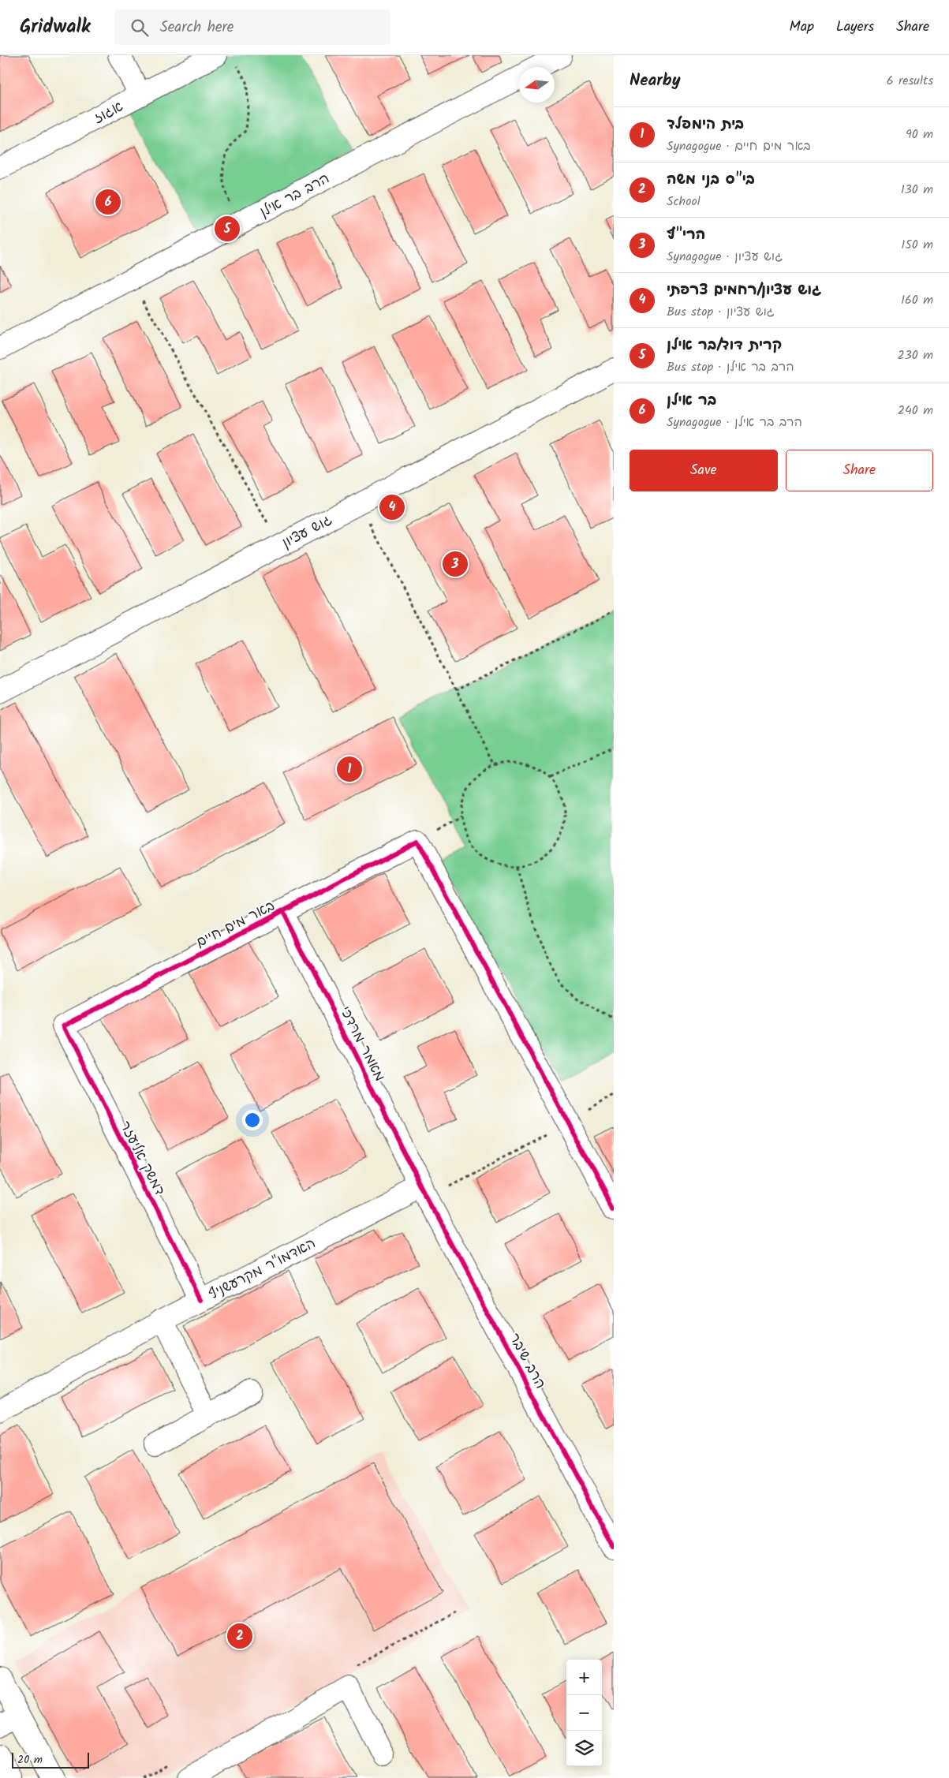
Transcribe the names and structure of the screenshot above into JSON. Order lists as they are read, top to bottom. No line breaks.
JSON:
{"streets":{"street":["אגוז","הרב בר אילן","גוש עציון","באר מים חיים","מאמר מרדכי","דמשק אליעזר","האדמו\"ר מקרעשניף","הרב שיבר"]},"crossings":[["באר מים חיים","מאמר מרדכי"],["באר מים חיים","דמשק אליעזר"],["מאמר מרדכי","האדמו\"ר מקרעשניף"],["מאמר מרדכי","הרב שיבר"],["דמשק אליעזר","האדמו\"ר מקרעשניף"],["האדמו\"ר מקרעשניף","הרב שיבר"]],"scale_bar":"20 m","north":"left","page":{"header":"Gridwalk","search":"Search here","nav":["Map","Layers","Share"],"heading":["Nearby","6 results"],"list":[{"mark":"1","name":"בית הימפלד","note":"Synagogue · באר מים חיים","value":"90 m"},{"mark":"2","name":"בי\"ס בני משה","note":"School","value":"130 m"},{"mark":"3","name":"הרי\"ף","note":"Synagogue · גוש עציון","value":"150 m"},{"mark":"4","name":"גוש עציון/רחמים צרפתי","note":"Bus stop · גוש עציון","value":"160 m"},{"mark":"5","name":"קרית דוד/בר אילן","note":"Bus stop · הרב בר אילן","value":"230 m"},{"mark":"6","name":"בר אילן","note":"Synagogue · הרב בר אילן","value":"240 m"}],"pins":["6","5","4","3","1","2"],"buttons":["Save","Share"],"map_buttons":["+","−"],"scale":"20 m"}}
